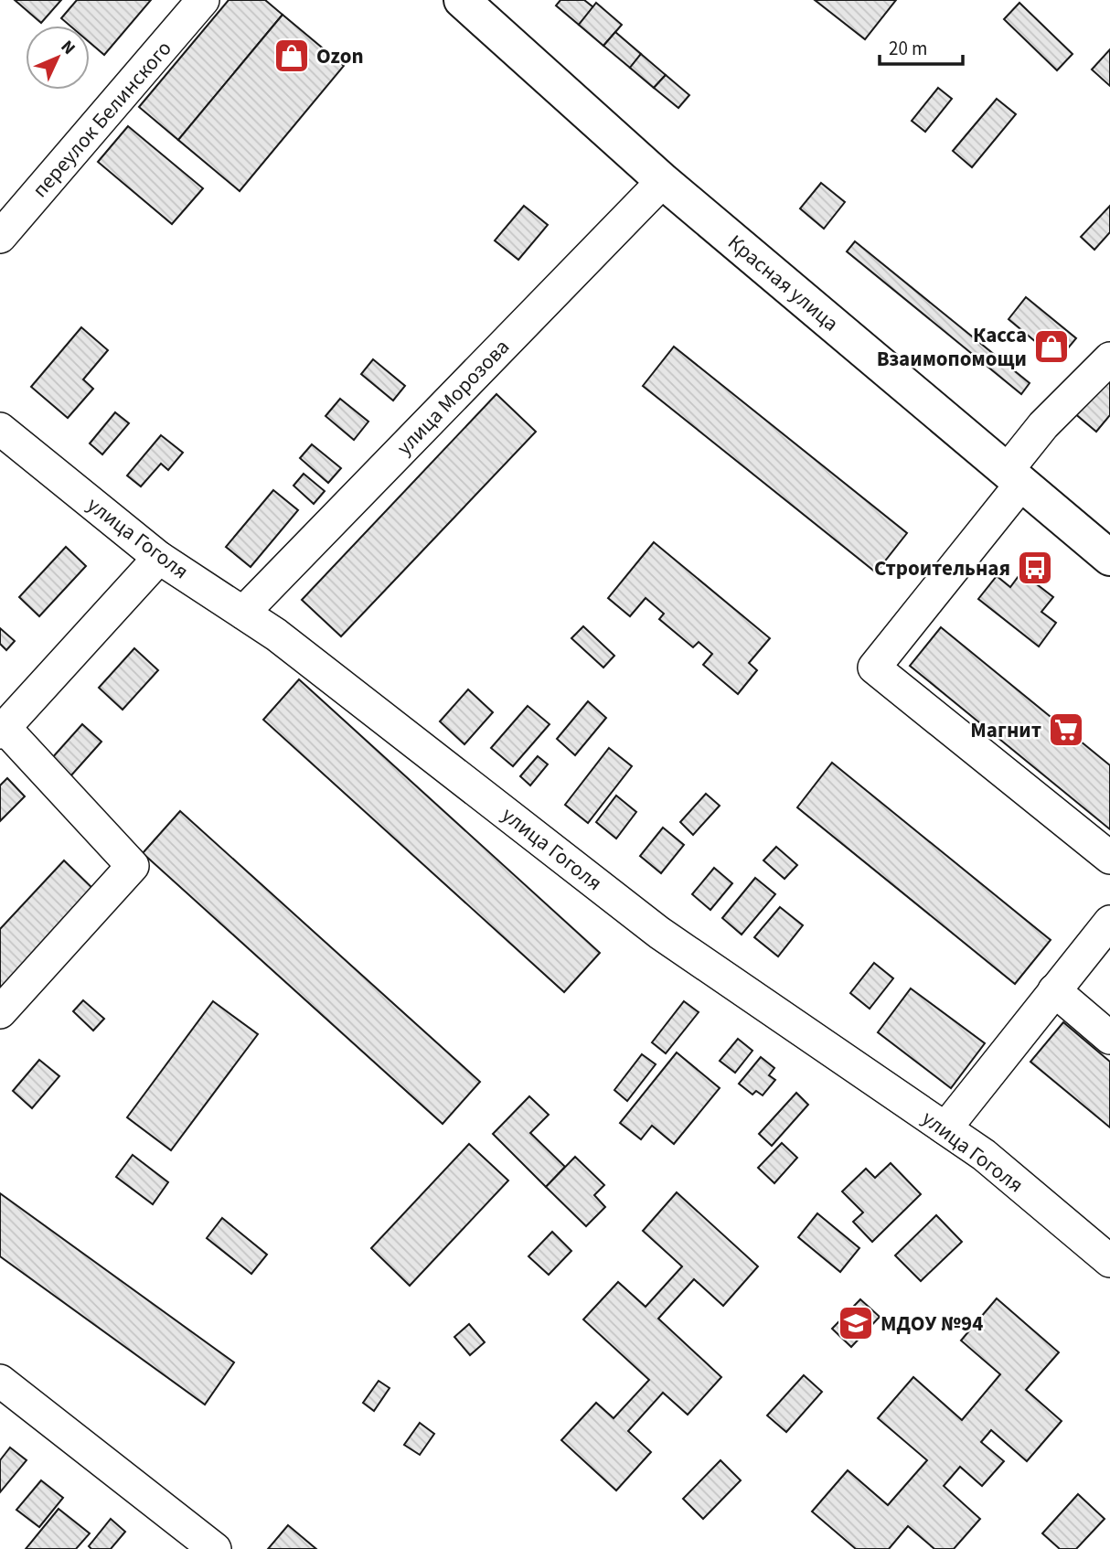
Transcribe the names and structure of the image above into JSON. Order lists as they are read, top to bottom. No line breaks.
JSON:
{"streets":{"main road":["Красная улица"],"street":["переулок Белинского","улица Морозова","улица Гоголя"]},"crossings":[["Красная улица","улица Морозова"],["улица Морозова","улица Гоголя"]],"places":{"shop":["Ozon","Касса Взаимопомощи"],"bus stop":["Строительная"],"supermarket":["Магнит"],"school or university":["МДОУ №94"]},"scale_bar":"20 m","north":"top right"}
